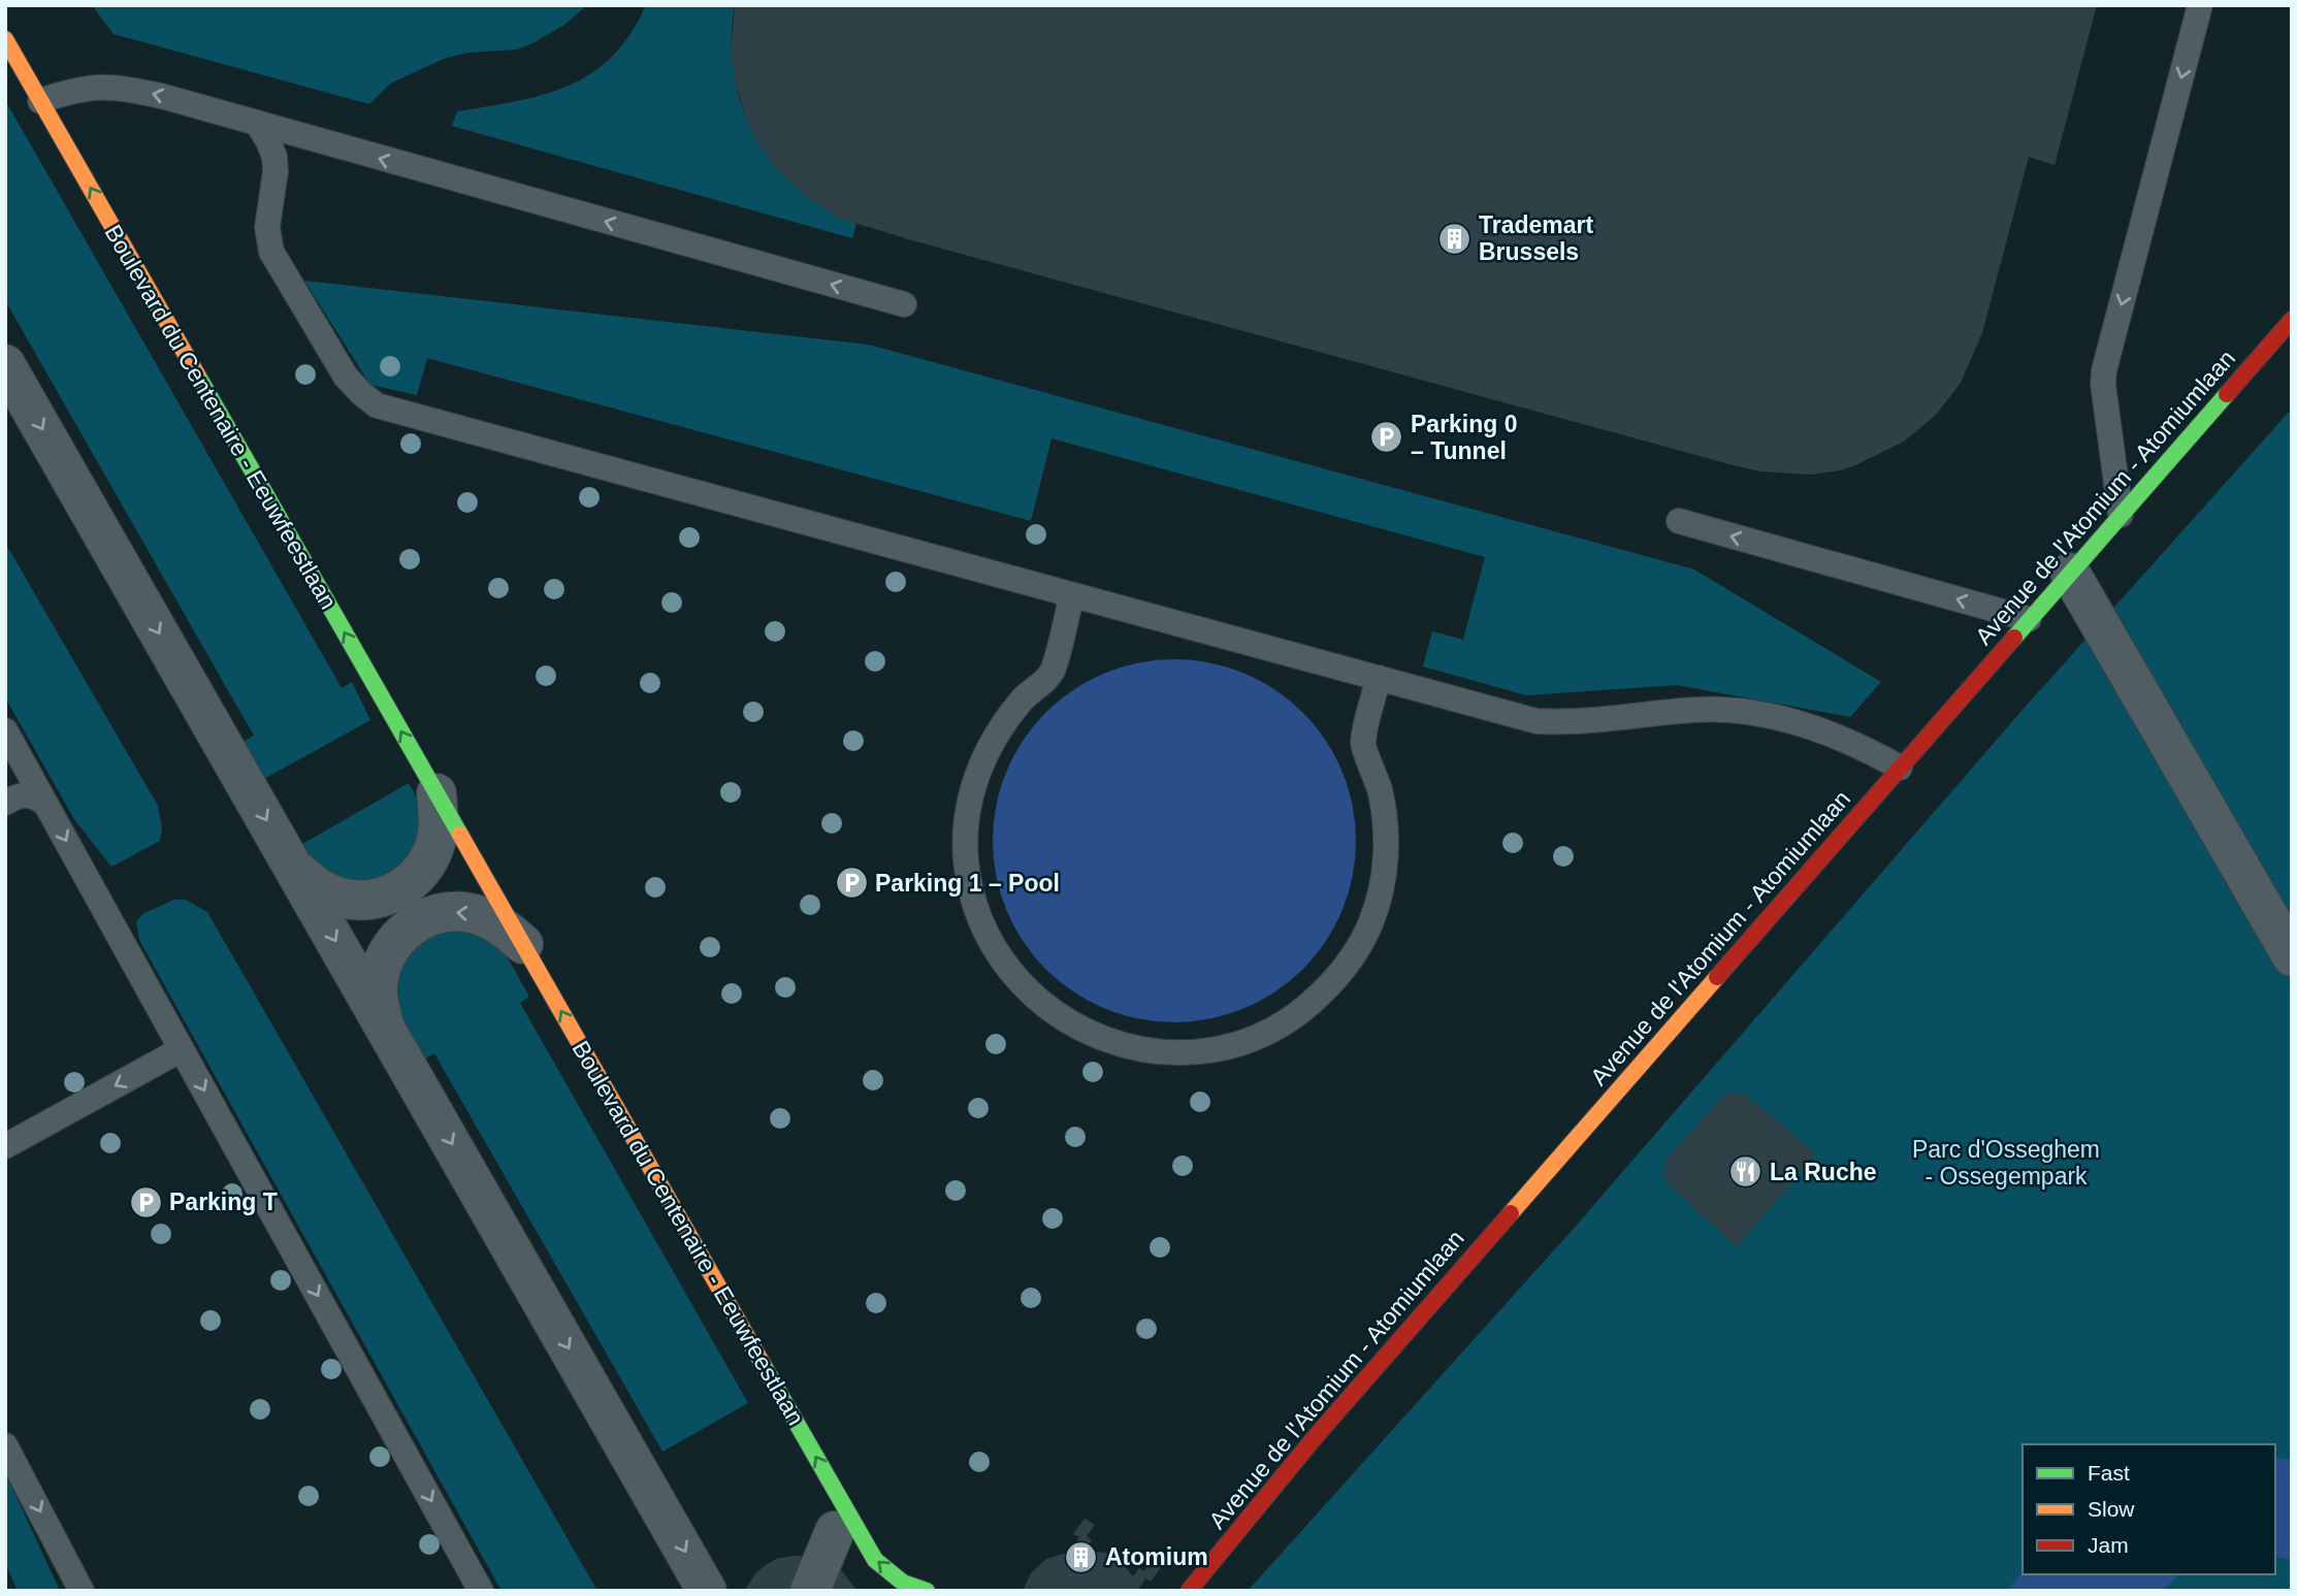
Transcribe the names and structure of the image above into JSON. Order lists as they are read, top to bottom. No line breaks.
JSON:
{"streets":{"street":["Boulevard du Centenaire - Eeuwfeestlaan","Avenue de l'Atomium - Atomiumlaan"]},"parks":["Parc d'Osseghem - Ossegempark"],"places":{"building":["Trademart Brussels","Atomium"],"parking":["Parking 0 – Tunnel","Parking 1 – Pool","Parking T"],"restaurant":["La Ruche"]},"legend":["Fast","Slow","Jam"]}
